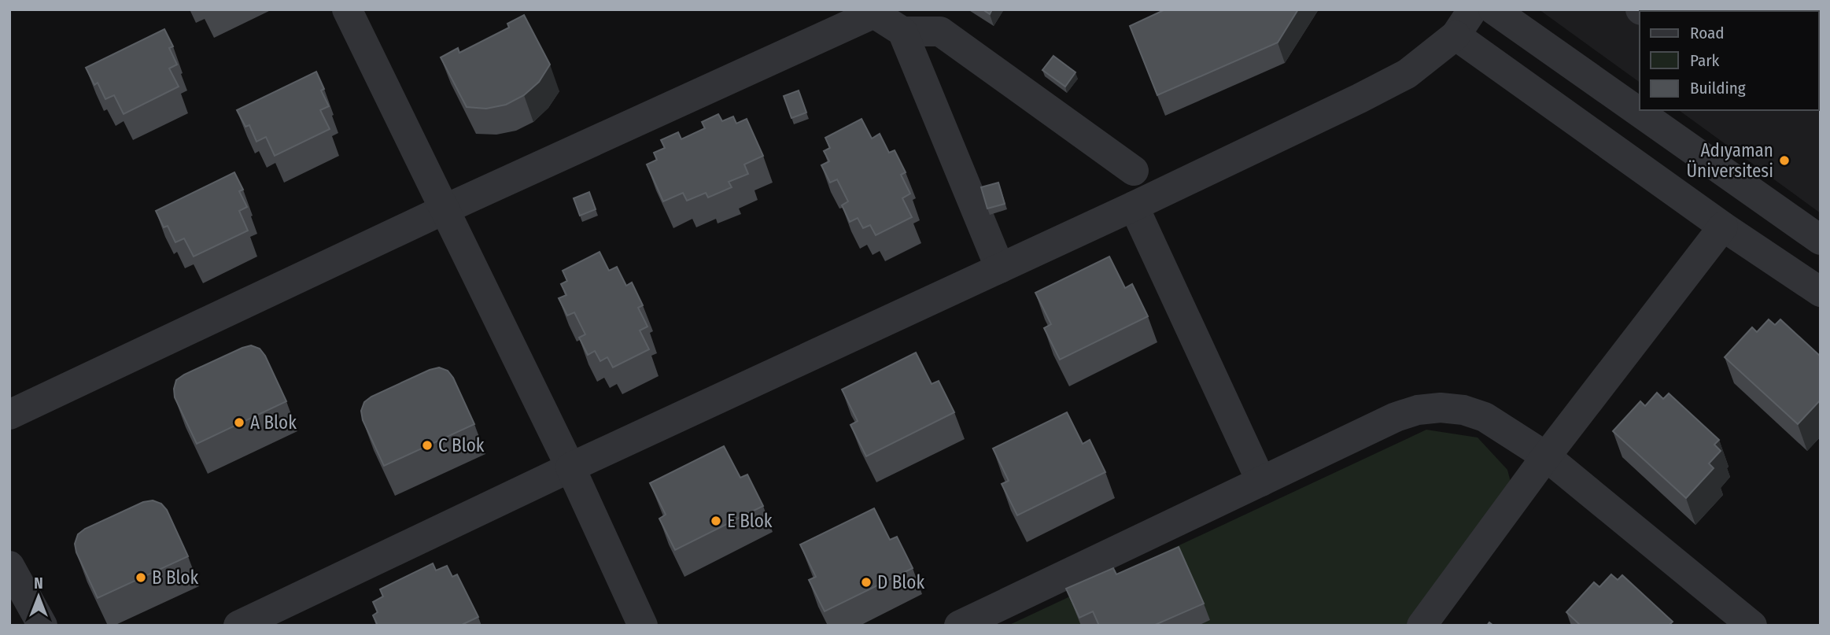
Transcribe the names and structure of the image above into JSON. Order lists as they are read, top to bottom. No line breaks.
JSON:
{"places":["Adıyaman Üniversitesi","A Blok","C Blok","E Blok","B Blok","D Blok"],"legend":["Road","Park","Building"],"north":"top"}
